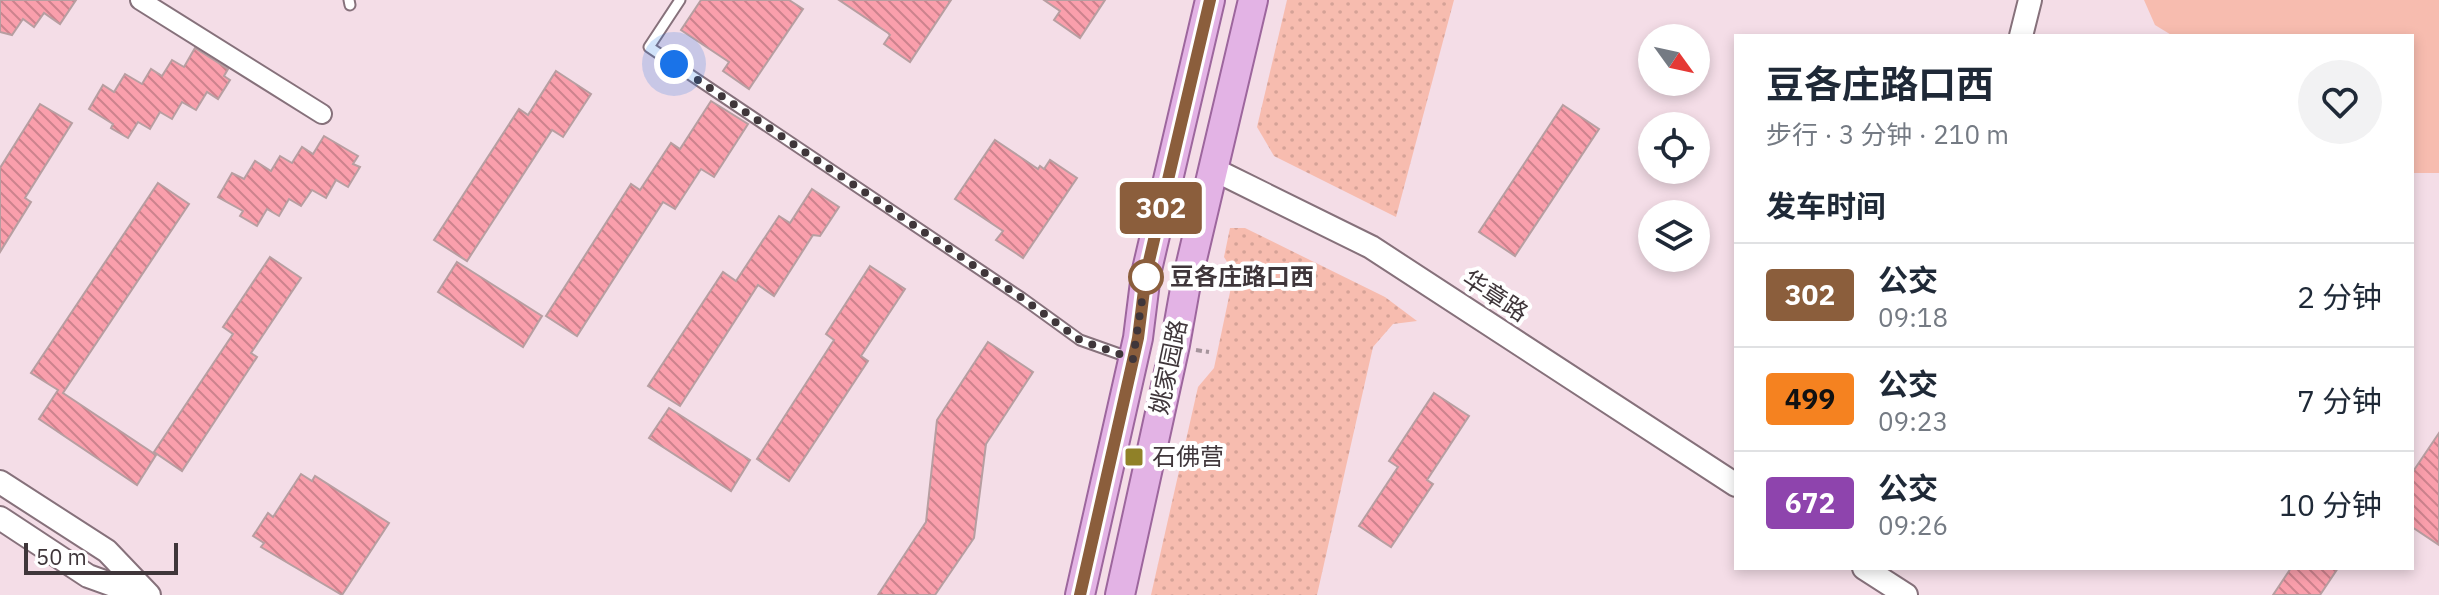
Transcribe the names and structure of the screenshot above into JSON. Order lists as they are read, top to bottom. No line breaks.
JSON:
{"streets":{"main road":["姚家园路"],"street":["华章路"]},"crossings":[["华章路","姚家园路"]],"places":{"other":["豆各庄路口西"],"transit":["石佛营"]},"lines":["bus line 302"],"scale_bar":"50 m","north":"bottom right","page":{"on_map":"302","heading":[["豆各庄路口西","步行 · 3 分钟 · 210 m"],"发车时间"],"list":[{"mark":"302","name":"公交","note":"09:18","value":"2 分钟"},{"mark":"499","name":"公交","note":"09:23","value":"7 分钟"},{"mark":"672","name":"公交","note":"09:26","value":"10 分钟"}],"scale":"50 m"}}
